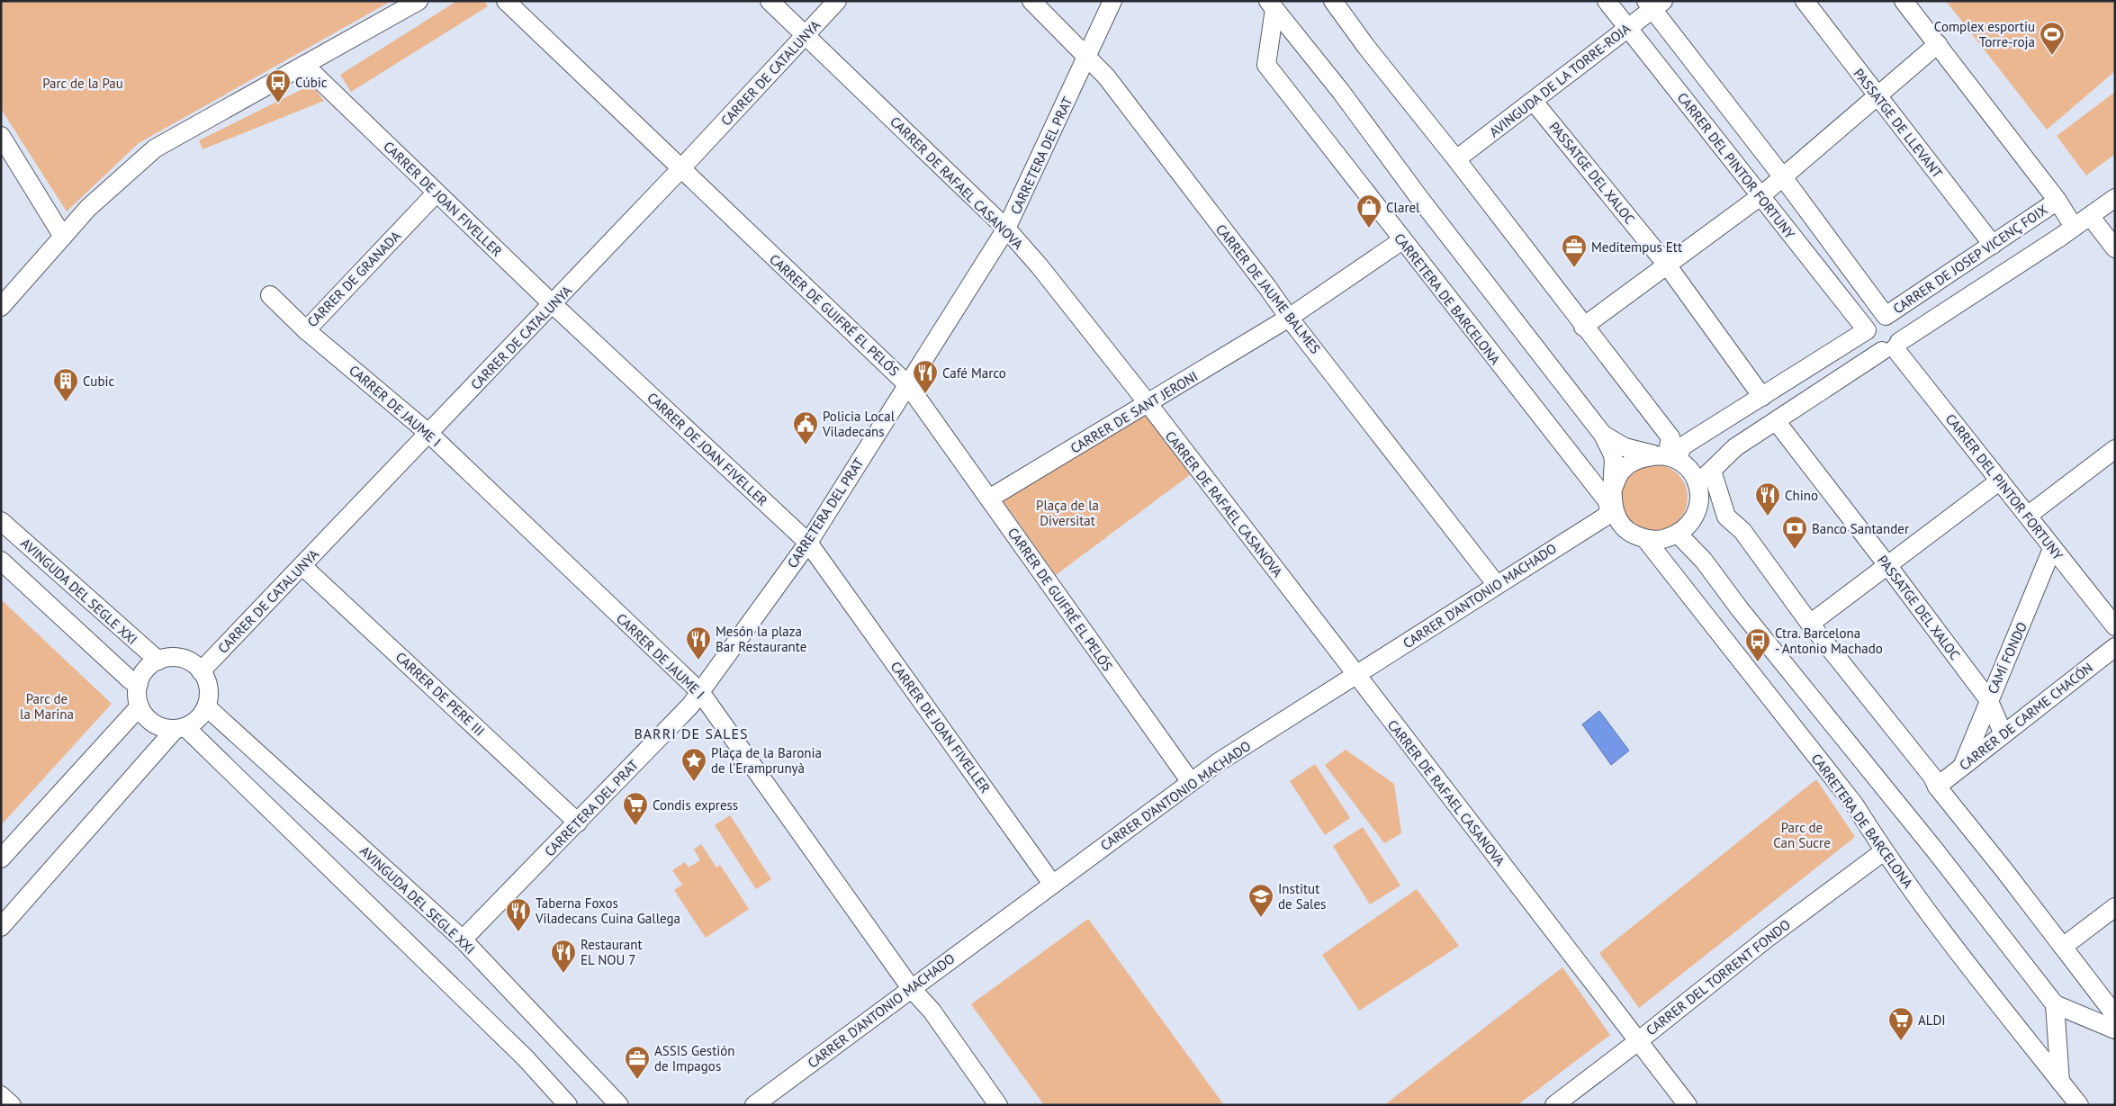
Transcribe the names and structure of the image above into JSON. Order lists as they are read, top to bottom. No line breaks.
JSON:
{"streets":{"street":["CARRER DE CATALUNYA","AVINGUDA DE LA TORRE-ROJA","PASSATGE DE LLEVANT","CARRETERA DEL PRAT","CARRER DEL PINTOR FORTUNY","PASSATGE DEL XALOC","CARRER DE RAFAEL CASANOVA","CARRER DE JOAN FIVELLER","CARRER DE JOSEP VICENÇ FOIX","CARRER DE GRANADA","CARRER DE JAUME BALMES","CARRETERA DE BARCELONA","CARRER DE GUIFRÉ EL PELÓS","CARRER DE JAUME I","CARRER DE SANT JERONI","AVINGUDA DEL SEGLE XXI","CARRER D'ANTONIO MACHADO","CAMÍ FONDO","CARRER DE PERE III","CARRER DE CARME CHACÓN","CARRER DEL TORRENT FONDO"]},"crossings":[["CARRER DE CATALUNYA","CARRER DE RAFAEL CASANOVA"],["CARRER DE CATALUNYA","CARRER DE JOAN FIVELLER"],["CARRER DE CATALUNYA","CARRER DE GUIFRÉ EL PELÓS"],["CARRER DE CATALUNYA","CARRER DE JAUME I"],["CARRER DE CATALUNYA","AVINGUDA DEL SEGLE XXI"],["CARRER DE CATALUNYA","CARRER DE PERE III"],["AVINGUDA DE LA TORRE-ROJA","CARRER DEL PINTOR FORTUNY"],["AVINGUDA DE LA TORRE-ROJA","PASSATGE DEL XALOC"],["PASSATGE DE LLEVANT","CARRER DE JOSEP VICENÇ FOIX"],["CARRETERA DEL PRAT","CARRER DE RAFAEL CASANOVA"],["CARRETERA DEL PRAT","CARRER DE JOAN FIVELLER"],["CARRETERA DEL PRAT","CARRER DE JAUME BALMES"],["CARRETERA DEL PRAT","CARRER DE GUIFRÉ EL PELÓS"],["CARRETERA DEL PRAT","CARRER DE JAUME I"],["CARRETERA DEL PRAT","AVINGUDA DEL SEGLE XXI"],["CARRETERA DEL PRAT","CARRER DE PERE III"],["CARRER DEL PINTOR FORTUNY","CARRER DE JOSEP VICENÇ FOIX"],["CARRER DEL PINTOR FORTUNY","CAMÍ FONDO"],["PASSATGE DEL XALOC","CAMÍ FONDO"],["PASSATGE DEL XALOC","CARRER DE CARME CHACÓN"],["CARRER DE RAFAEL CASANOVA","CARRER DE SANT JERONI"],["CARRER DE RAFAEL CASANOVA","CARRER D'ANTONIO MACHADO"],["CARRER DE RAFAEL CASANOVA","CARRER DEL TORRENT FONDO"],["CARRER DE JOAN FIVELLER","CARRER DE GRANADA"],["CARRER DE JOAN FIVELLER","CARRER D'ANTONIO MACHADO"],["CARRER DE GRANADA","CARRER DE JAUME I"],["CARRER DE JAUME BALMES","CARRER DE SANT JERONI"],["CARRER DE JAUME BALMES","CARRER D'ANTONIO MACHADO"],["CARRETERA DE BARCELONA","CARRER DE SANT JERONI"],["CARRETERA DE BARCELONA","CARRER D'ANTONIO MACHADO"],["CARRETERA DE BARCELONA","CARRER DEL TORRENT FONDO"],["CARRER DE GUIFRÉ EL PELÓS","CARRER DE SANT JERONI"],["CARRER DE GUIFRÉ EL PELÓS","CARRER D'ANTONIO MACHADO"],["CARRER DE JAUME I","CARRER D'ANTONIO MACHADO"],["CAMÍ FONDO","CARRER DE CARME CHACÓN"]],"districts":["BARRI DE SALES"],"parks":["Parc de la Pau","Plaça de la Diversitat","Parc de la Marina","Parc de Can Sucre"],"places":{"sports":["Complex esportiu Torre-roja"],"bus stop":["Cúbic","Ctra. Barcelona - Antonio Machado"],"shop":["Clarel"],"office":["Meditempus Ett","ASSIS Gestión de Impagos"],"restaurant":["Café Marco","Chino","Mesón la plaza Bar Restaurante","Taberna Foxos Viladecans Cuina Gallega","Restaurant EL NOU 7"],"building":["Cubic"],"public building":["Policia Local Viladecans"],"bank":["Banco Santander"],"place":["Plaça de la Baronia de l'Eramprunyà"],"supermarket":["Condis express","ALDI"],"school or university":["Institut de Sales"]}}
